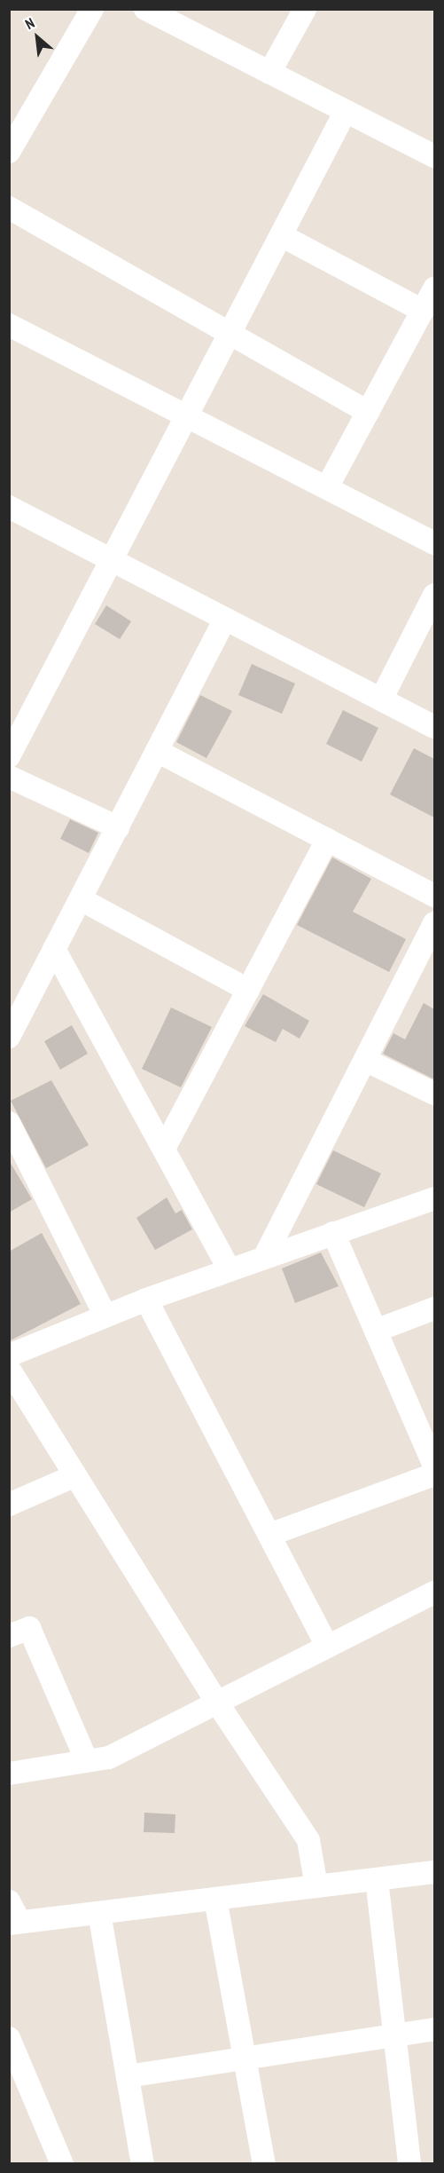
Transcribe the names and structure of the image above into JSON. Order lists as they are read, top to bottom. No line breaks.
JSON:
{"north":"top left"}
